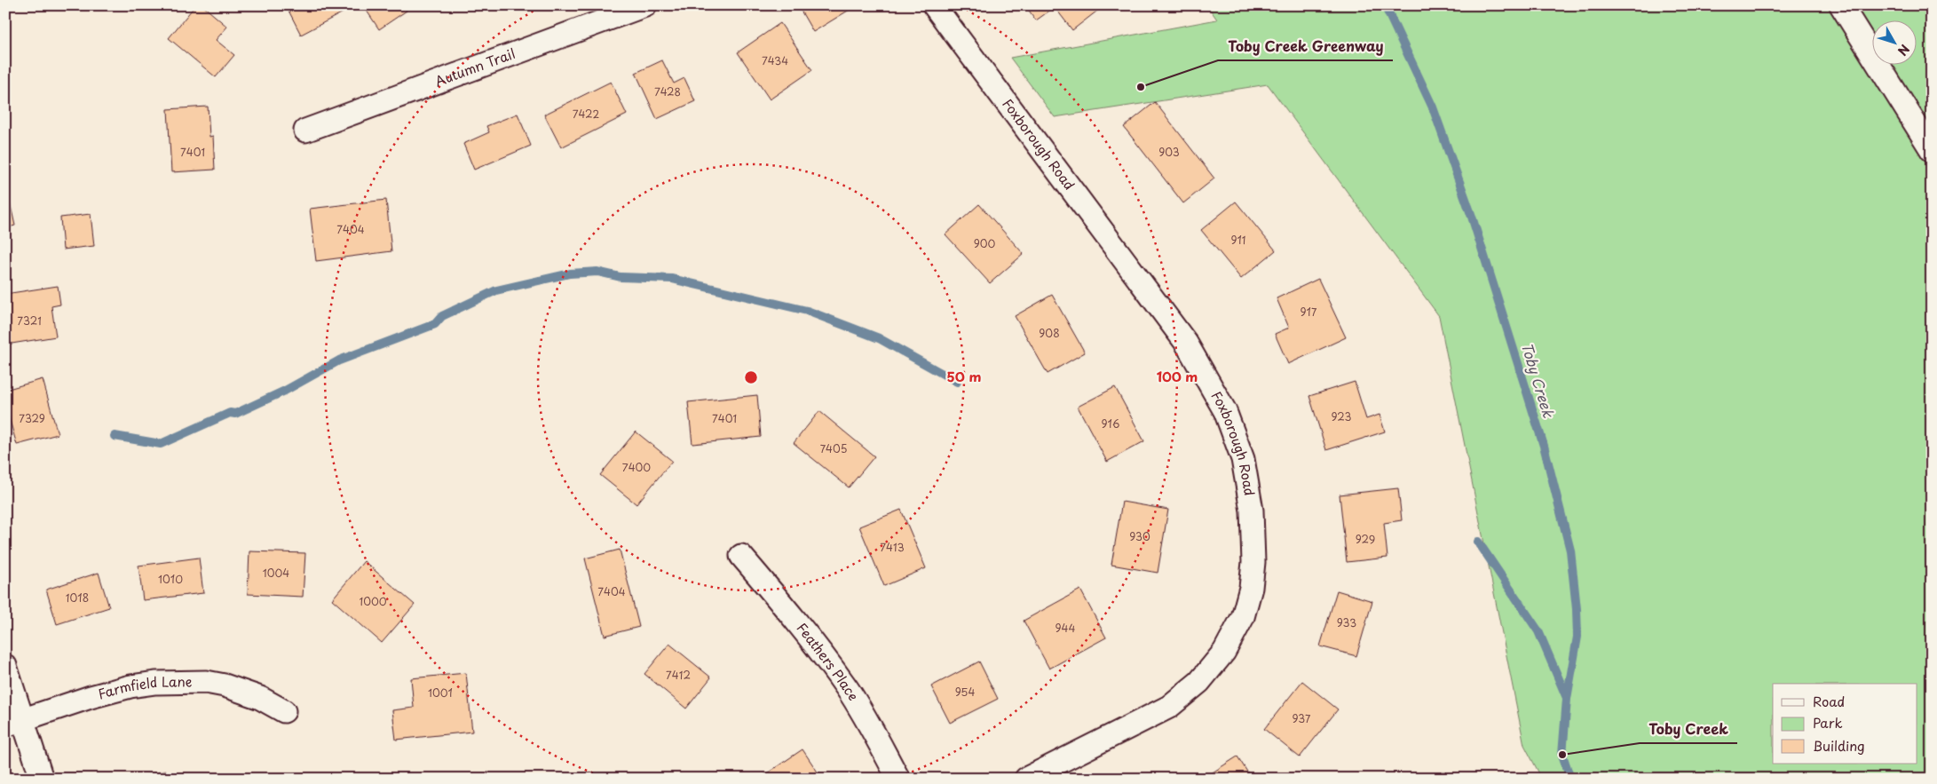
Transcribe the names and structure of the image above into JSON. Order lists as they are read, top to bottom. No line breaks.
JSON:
{"streets":{"street":["Autumn Trail","Foxborough Road","Feathers Place","Farmfield Lane"]},"water":["Toby Creek"],"places":["Toby Creek Greenway","Toby Creek"],"house_numbers":["7434","7428","7422","7401","903","7404","911","900","917","7321","908","923","7329","7401","916","7405","7400","930","929","7413","1004","1010","7404","1018","1000","933","944","7412","954","1001","937"],"legend":["Road","Park","Building"],"north":"bottom right","rings":["50 m","100 m"]}
